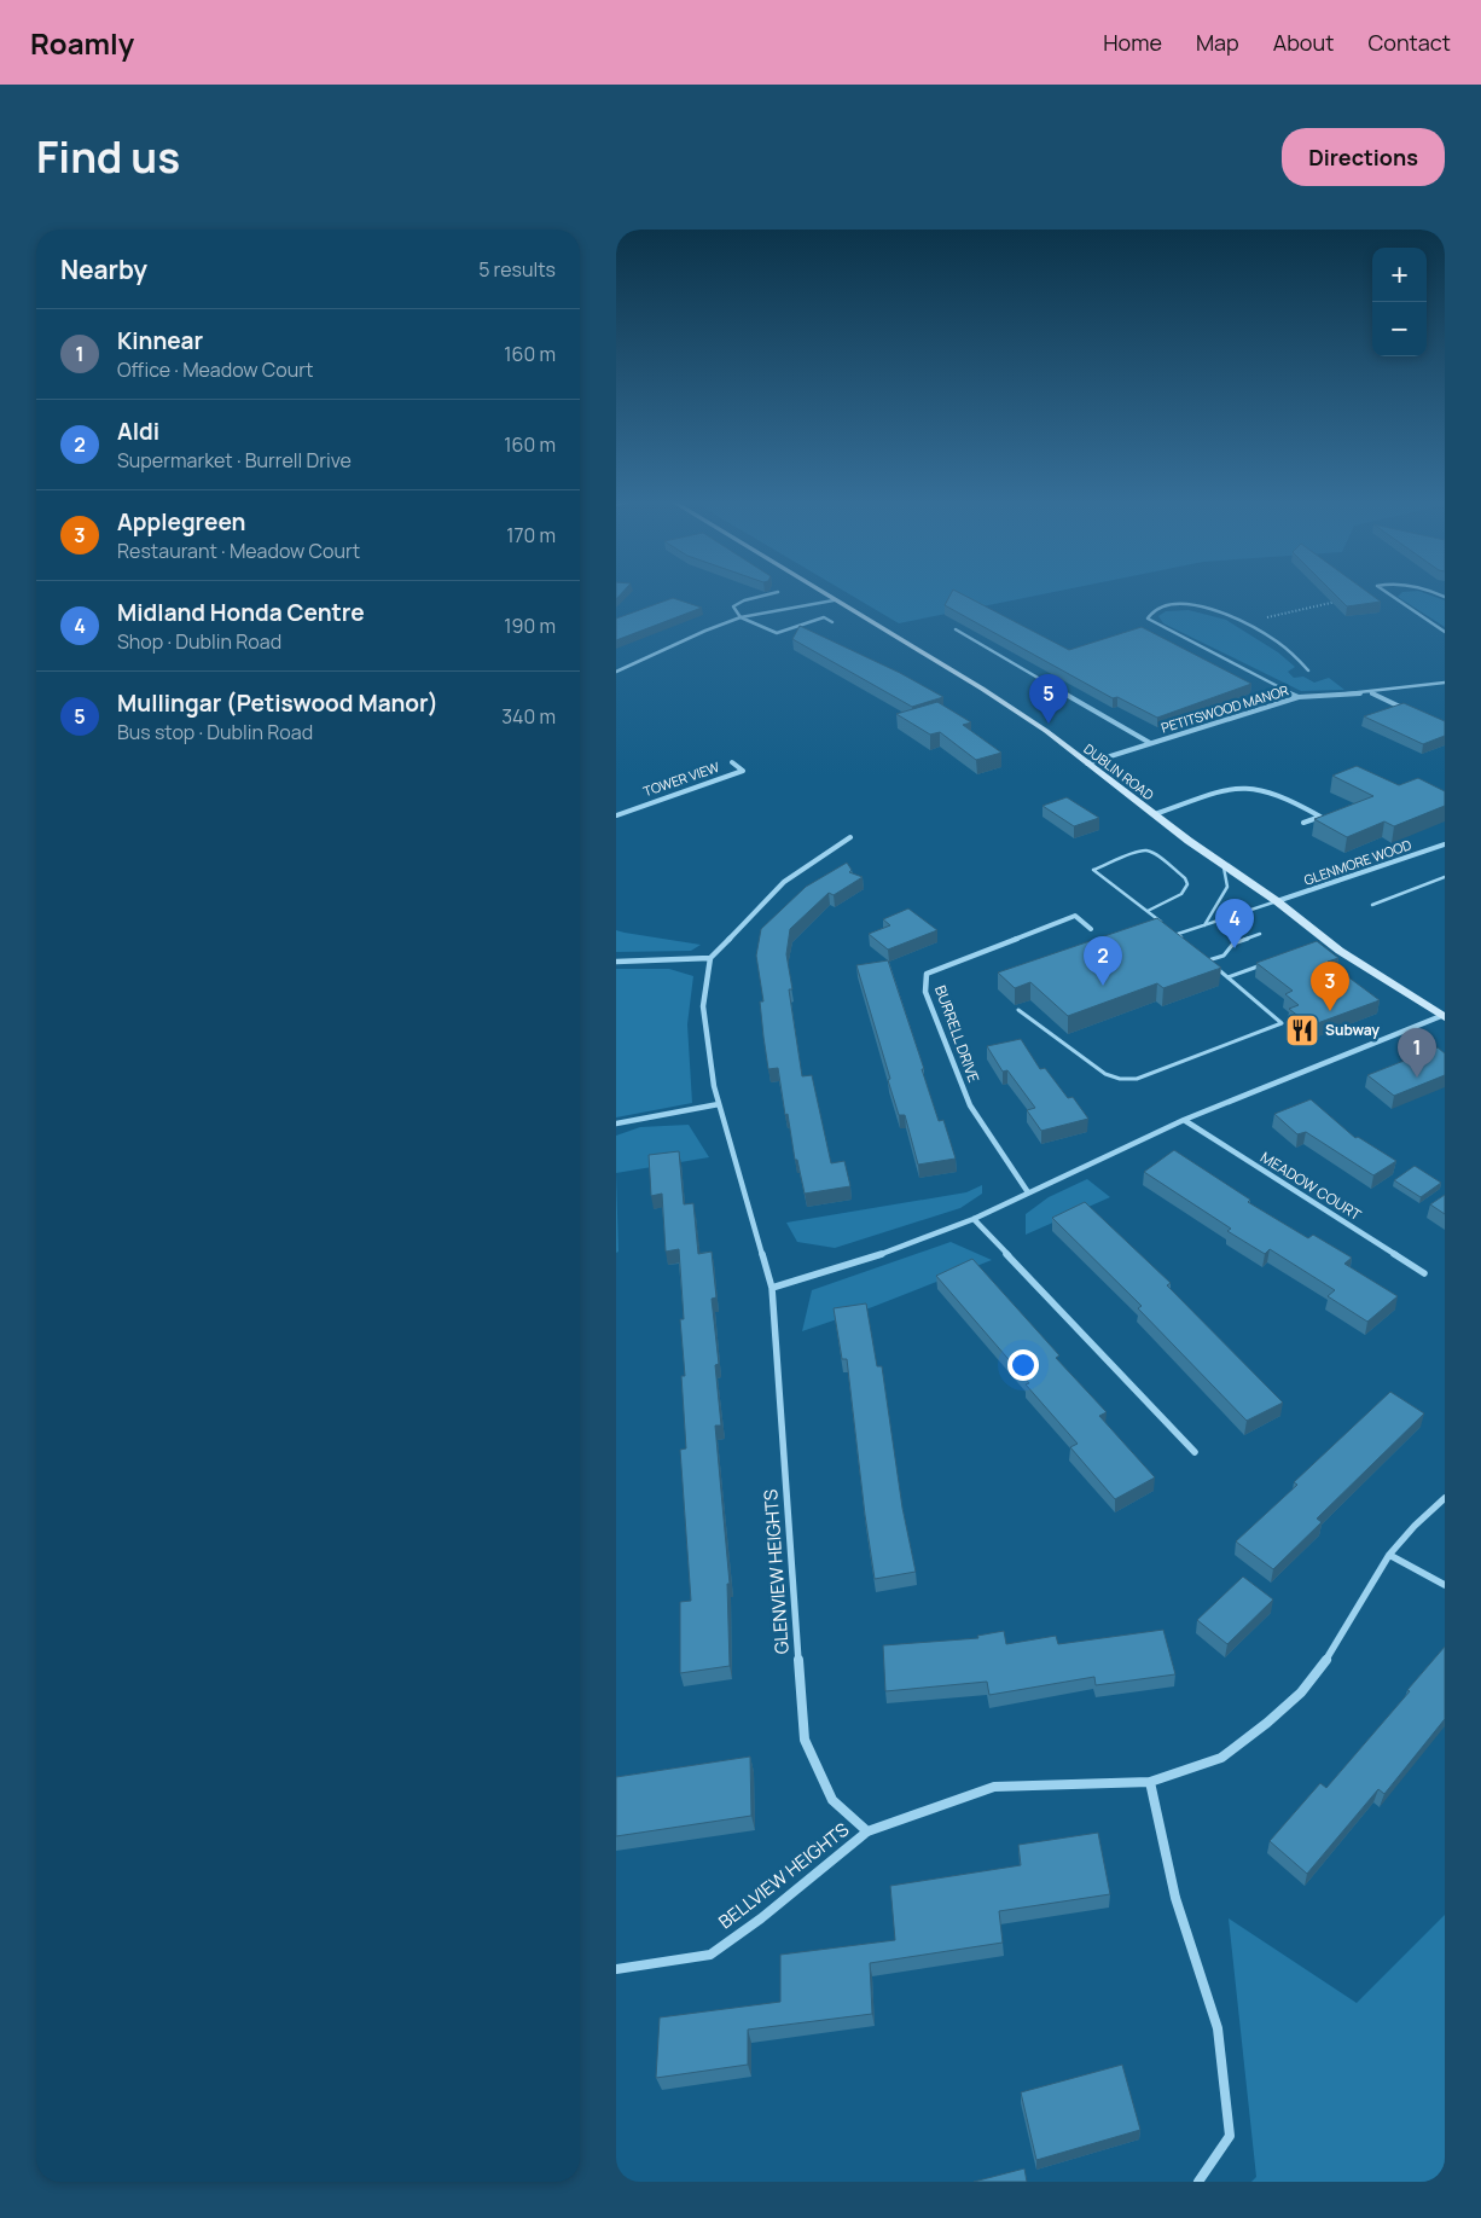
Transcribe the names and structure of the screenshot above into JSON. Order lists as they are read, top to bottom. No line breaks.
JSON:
{"streets":{"main road":["DUBLIN ROAD"],"street":["PETITSWOOD MANOR","TOWER VIEW","GLENMORE WOOD","BURRELL DRIVE","MEADOW COURT","GLENVIEW HEIGHTS","BELLVIEW HEIGHTS"]},"crossings":[["PETITSWOOD MANOR","DUBLIN ROAD"],["DUBLIN ROAD","GLENMORE WOOD"],["GLENVIEW HEIGHTS","BELLVIEW HEIGHTS"]],"places":{"restaurant":["Subway"]},"page":{"header":"Roamly","nav":["Home","Map","About","Contact"],"title":"Find us","buttons":"Directions","heading":["Nearby","5 results"],"map_buttons":["+","−"],"list":[{"mark":"1","name":"Kinnear","note":"Office · Meadow Court","value":"160 m"},{"mark":"2","name":"Aldi","note":"Supermarket · Burrell Drive","value":"160 m"},{"mark":"3","name":"Applegreen","note":"Restaurant · Meadow Court","value":"170 m"},{"mark":"4","name":"Midland Honda Centre","note":"Shop · Dublin Road","value":"190 m"},{"mark":"5","name":"Mullingar (Petiswood Manor)","note":"Bus stop · Dublin Road","value":"340 m"}],"pins":["5","4","2","3","1"]}}
